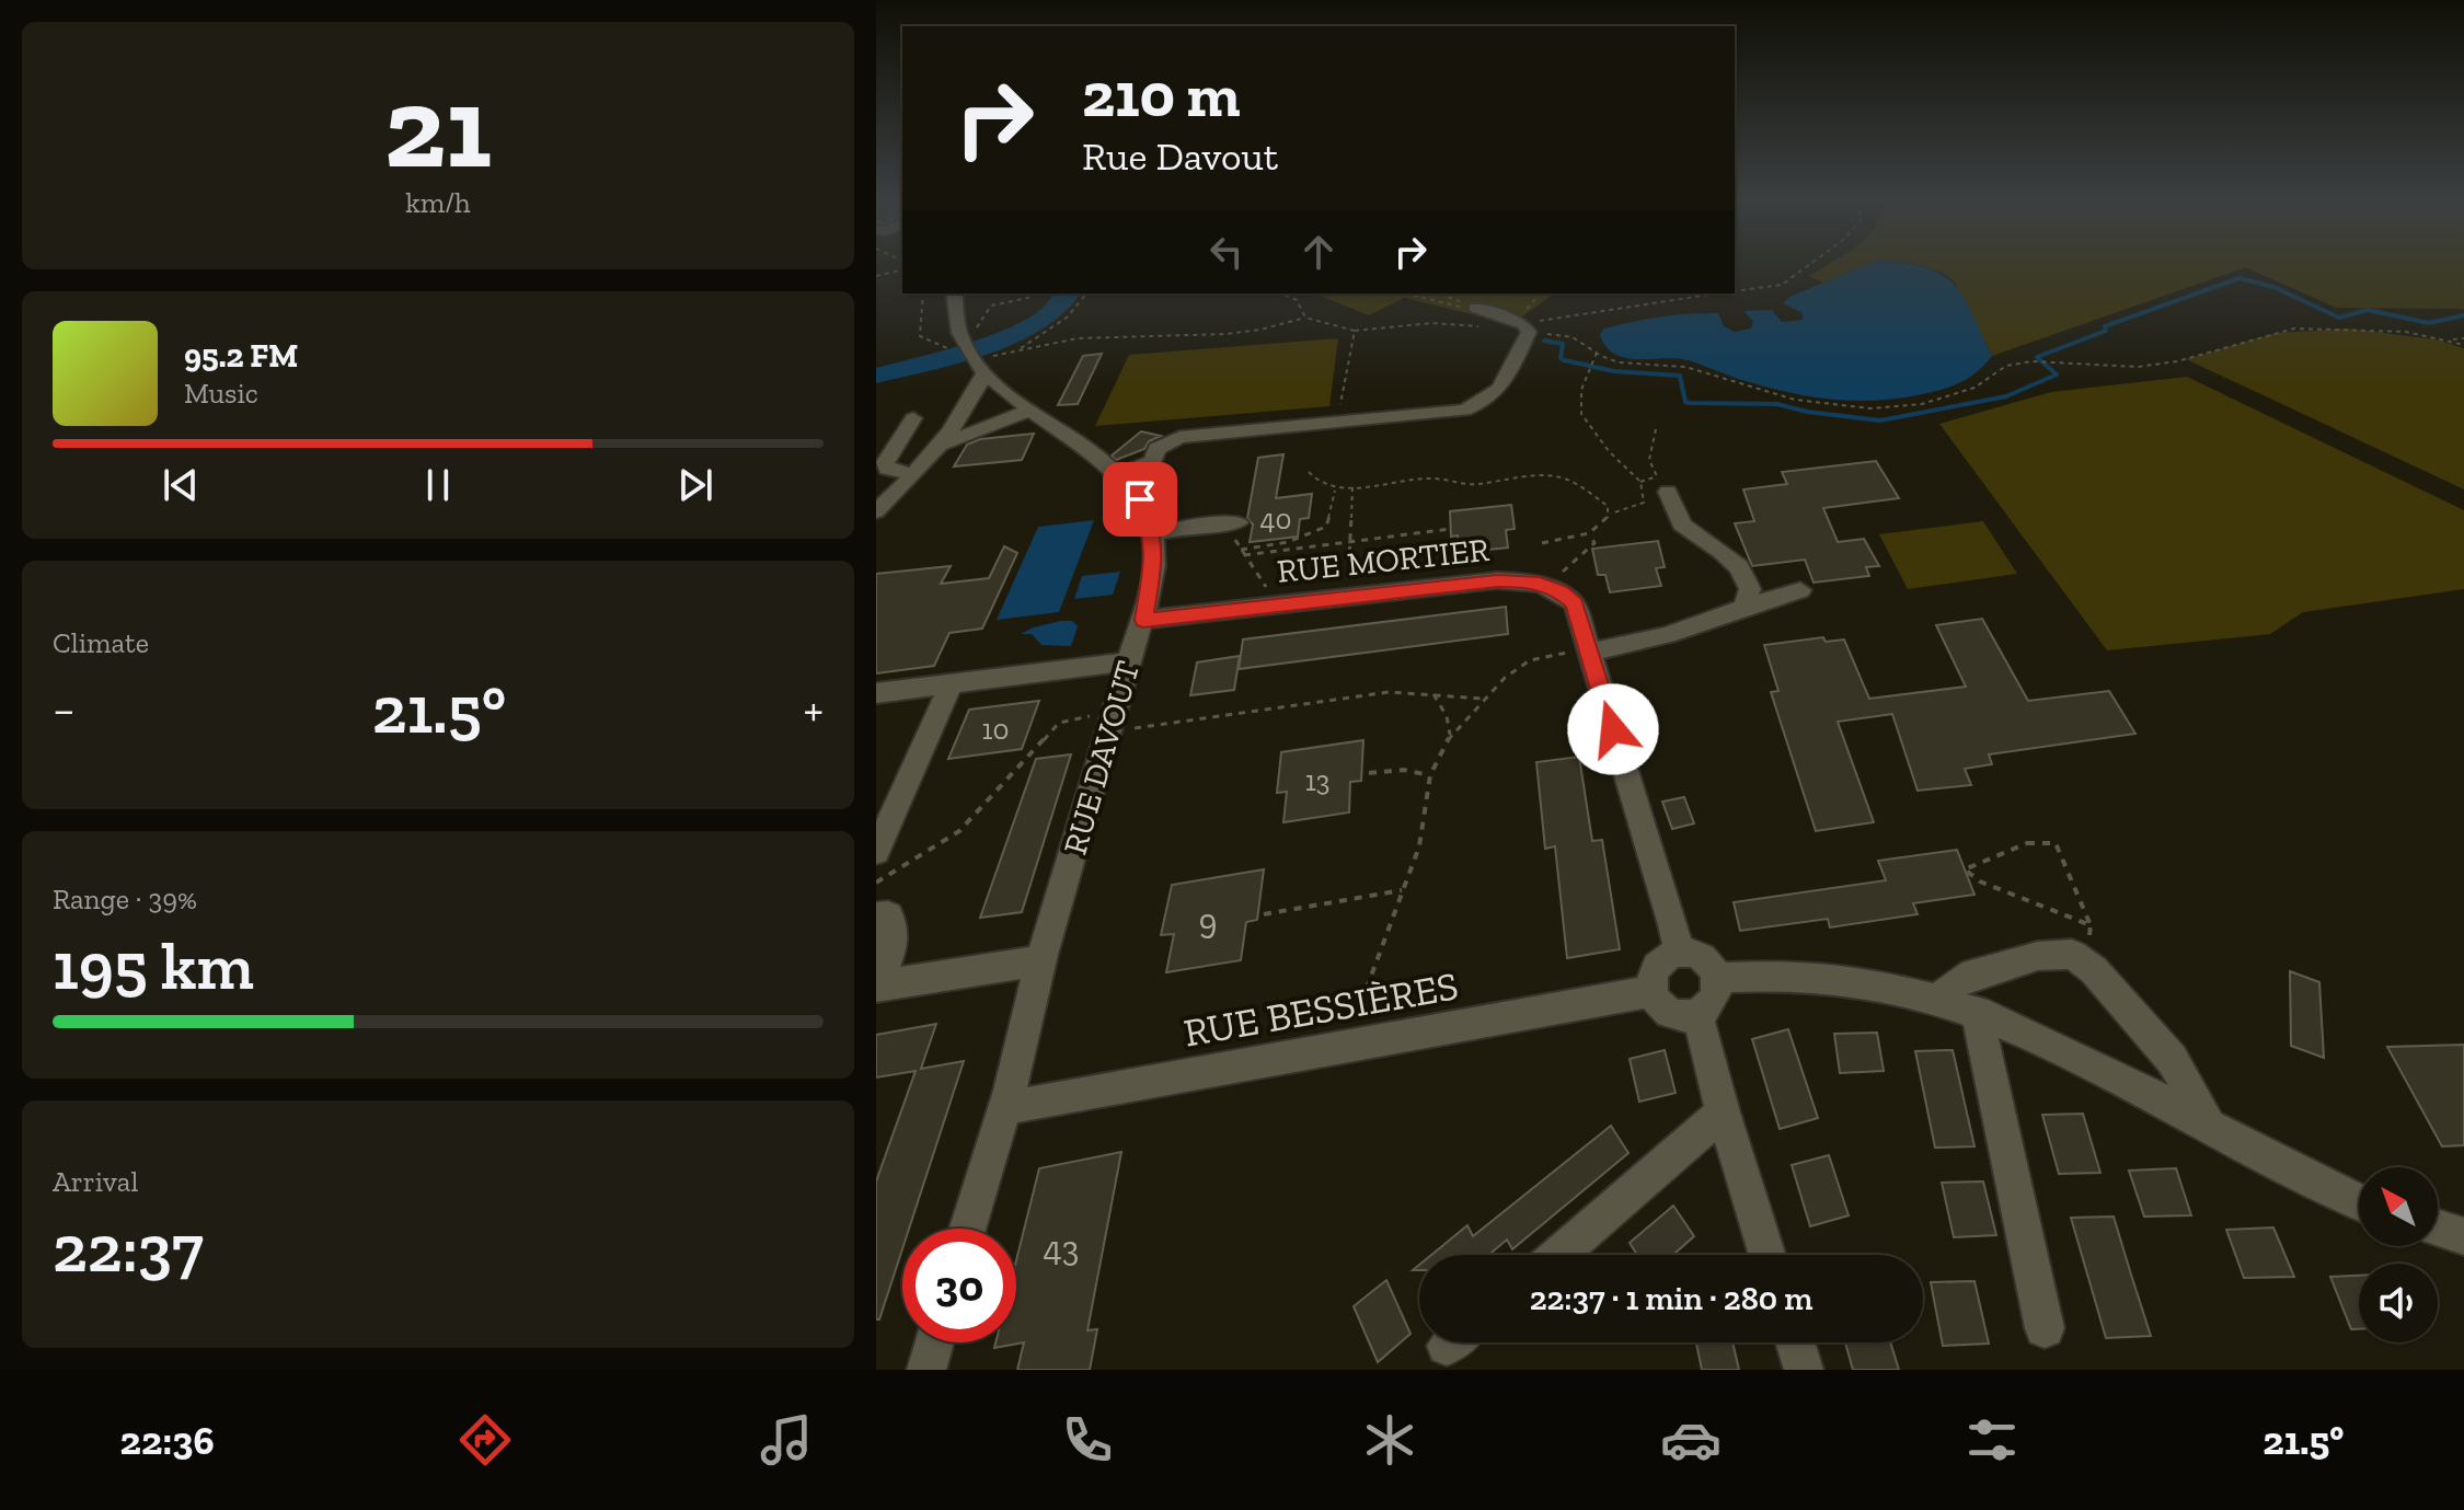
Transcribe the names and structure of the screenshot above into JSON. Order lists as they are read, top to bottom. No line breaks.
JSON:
{"streets":{"street":["RUE MORTIER","RUE DAVOUT","RUE BESSIÈRES"]},"crossings":[["RUE MORTIER","RUE DAVOUT"],["RUE DAVOUT","RUE BESSIÈRES"]],"house_numbers":["40","10","13","9","43"],"north":"top left","page":{"tile":[["21","km/h"],"Climate",["Range · 39%","195 km"],["Arrival","22:37"]],"turn":["210 m","Rue Davout"],"song":["95.2 FM","Music"],"heat":["−","21.5°","+"],"limit":"30","trip":"22:37 · 1 min · 280 m","tabs":["22:36","21.5°"]}}
